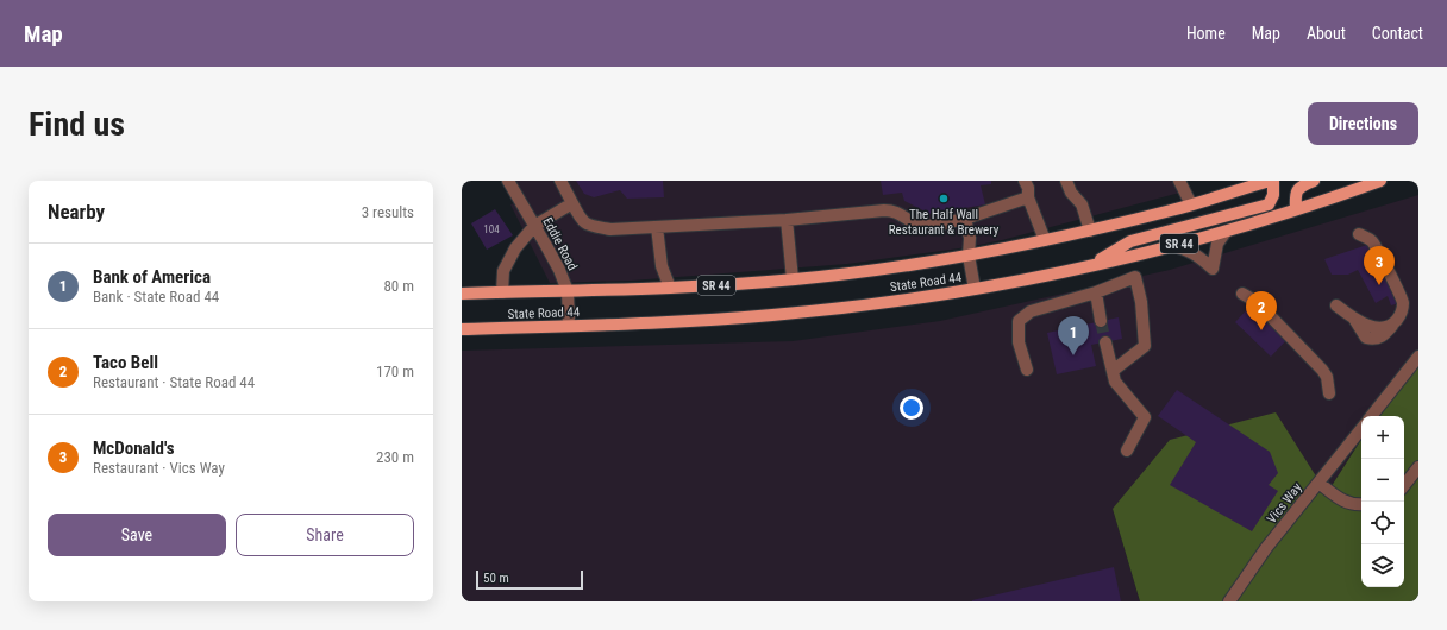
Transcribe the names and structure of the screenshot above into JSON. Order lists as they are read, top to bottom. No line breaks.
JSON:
{"streets":{"main road":["SR 44","State Road 44"],"street":["Eddie Road","Vics Way"]},"crossings":[["Eddie Road","State Road 44"]],"places":["The Half Wall Restaurant & Brewery"],"house_numbers":["104"],"scale_bar":"50 m","page":{"header":"Map","nav":["Home","Map","About","Contact"],"buttons":["Directions",["Save","Share"]],"title":"Find us","heading":["Nearby","3 results"],"list":[{"mark":"1","name":"Bank of America","note":"Bank · State Road 44","value":"80 m"},{"mark":"2","name":"Taco Bell","note":"Restaurant · State Road 44","value":"170 m"},{"mark":"3","name":"McDonald's","note":"Restaurant · Vics Way","value":"230 m"}],"pins":["3","2","1"],"map_buttons":["+","−"],"scale":"50 m"}}
